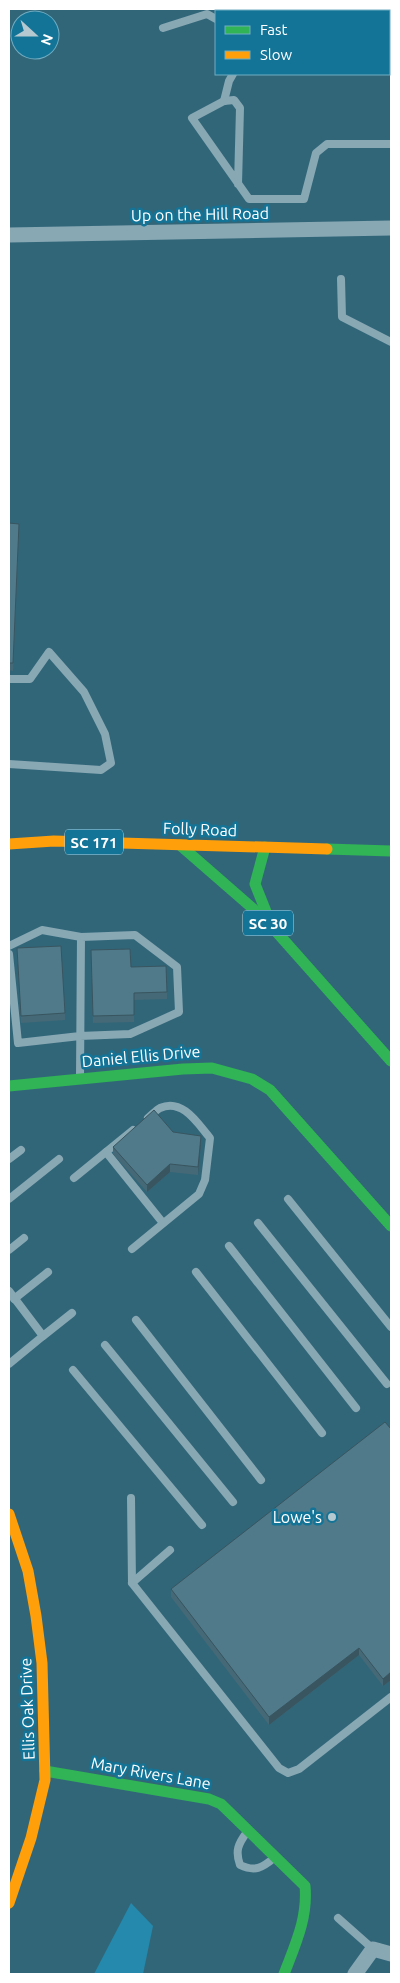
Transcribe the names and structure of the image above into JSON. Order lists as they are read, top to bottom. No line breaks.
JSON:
{"streets":{"main road":["Folly Road","SC 171","SC 30","Daniel Ellis Drive","Ellis Oak Drive","Mary Rivers Lane"],"street":["Up on the Hill Road"]},"crossings":[["Folly Road","SC 30"],["Ellis Oak Drive","Mary Rivers Lane"]],"places":["Lowe's"],"legend":["Fast","Slow"],"north":"right"}
